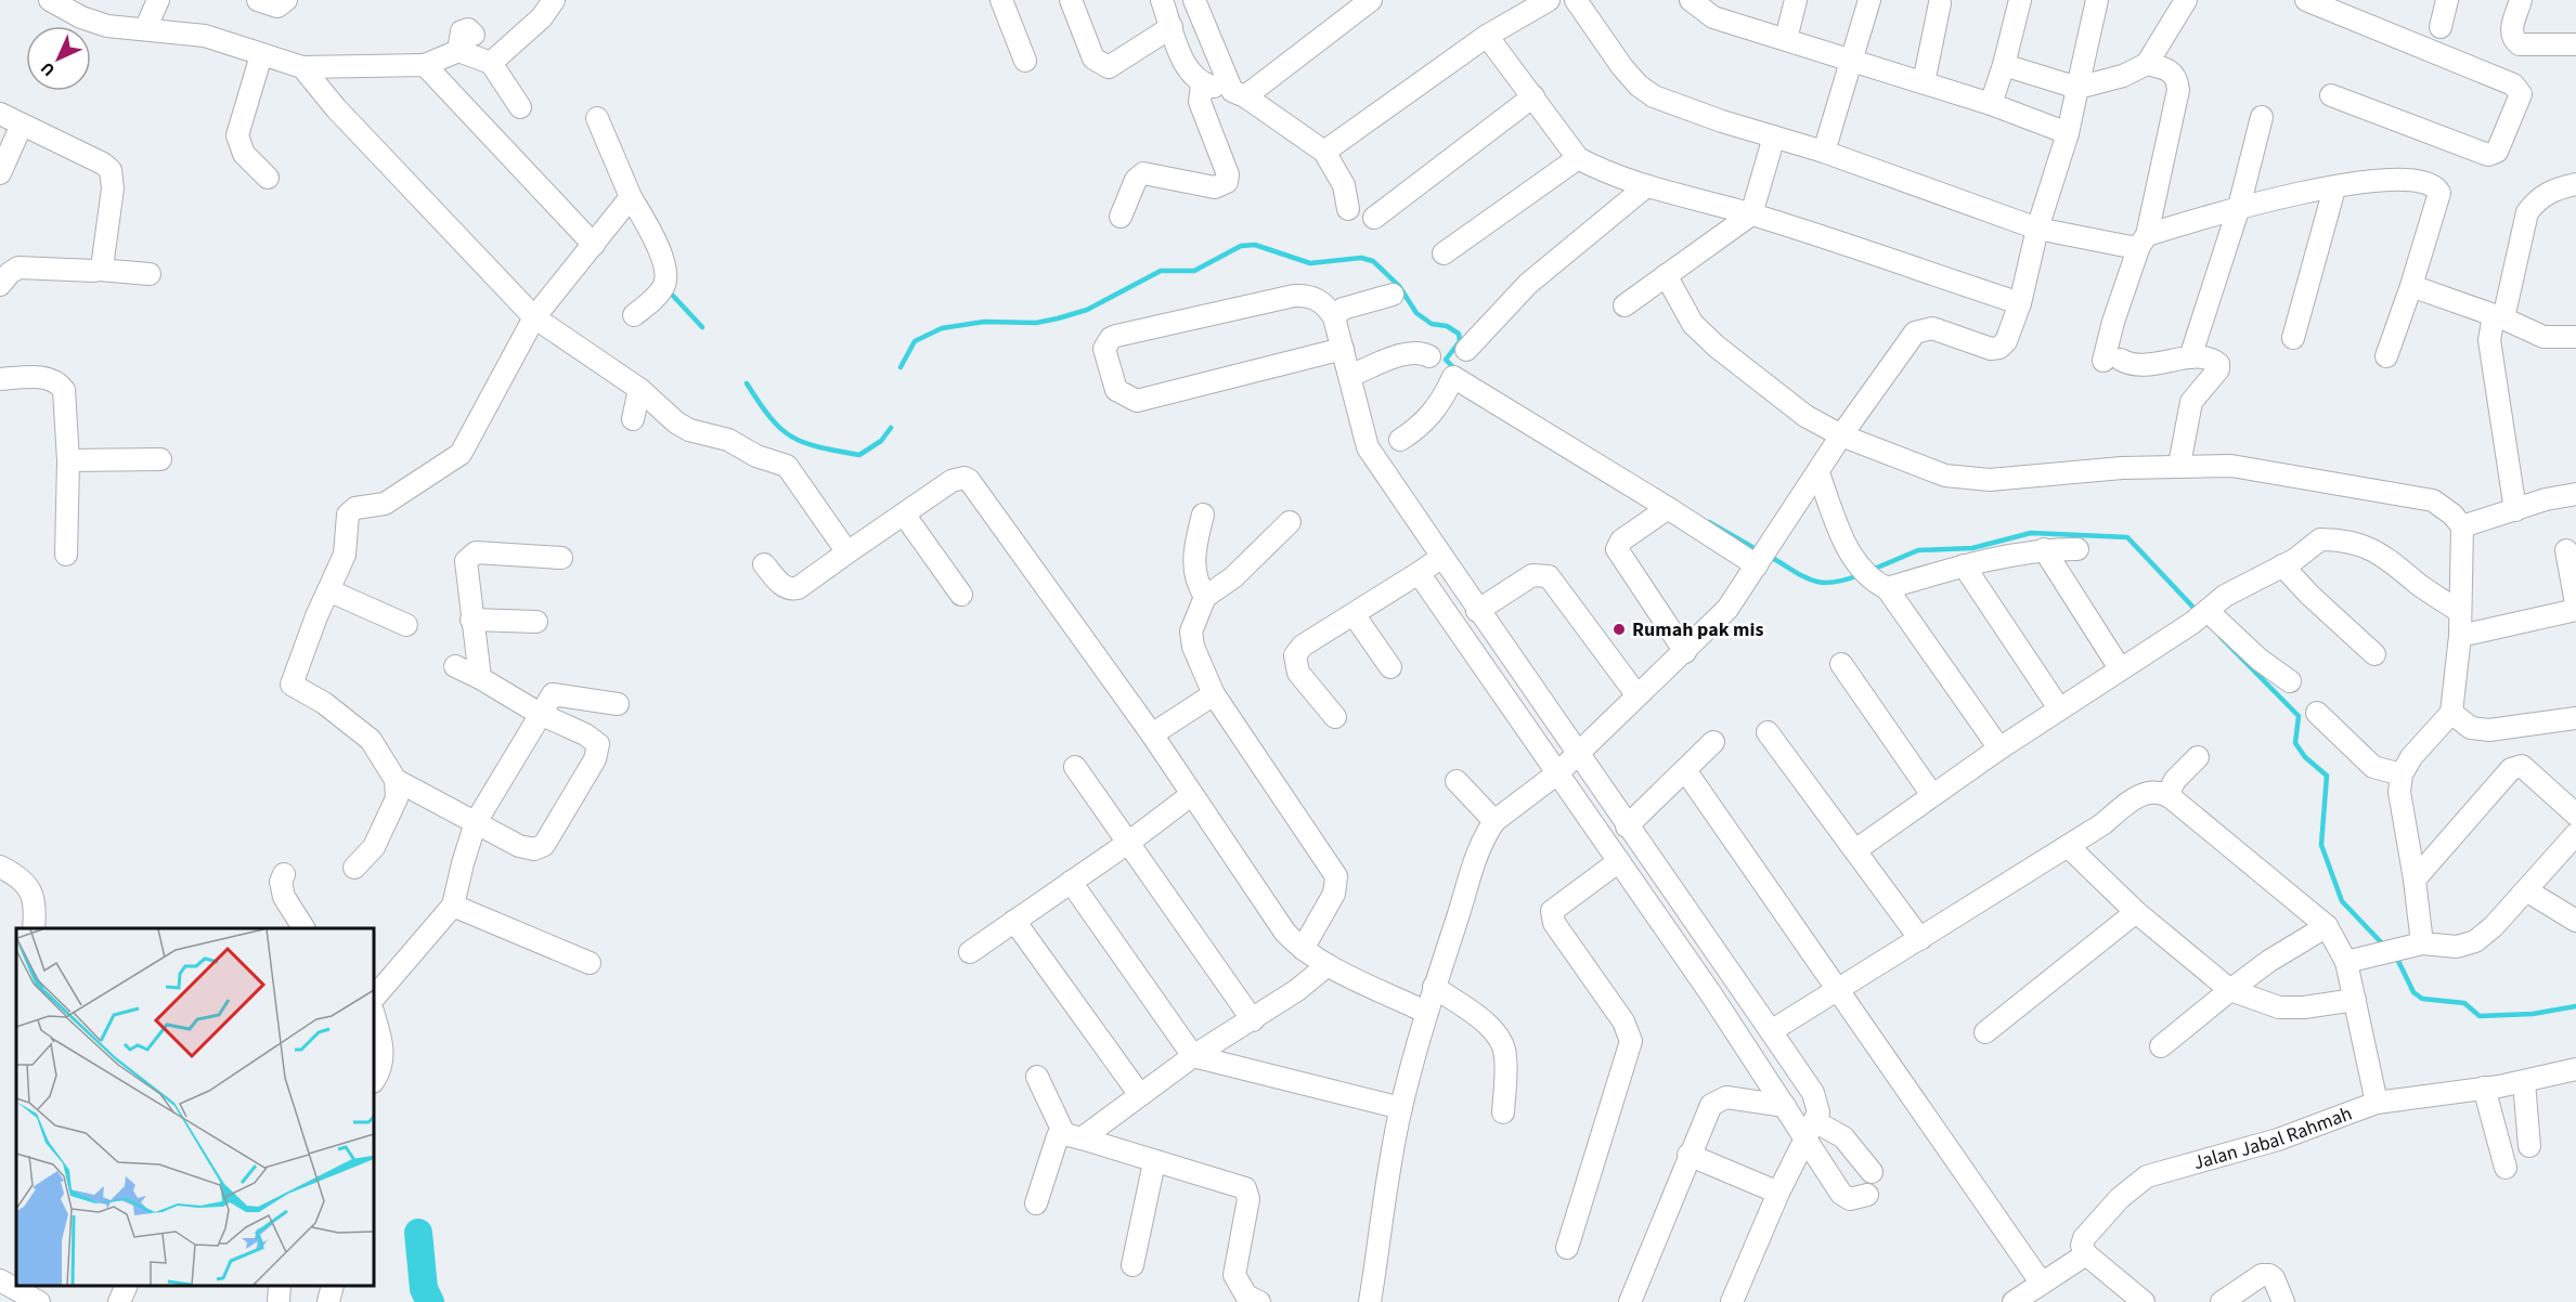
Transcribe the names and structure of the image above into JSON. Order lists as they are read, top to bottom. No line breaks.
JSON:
{"streets":{"street":["Jalan Jabal Rahmah"]},"places":["Rumah pak mis"],"north":"bottom left"}
